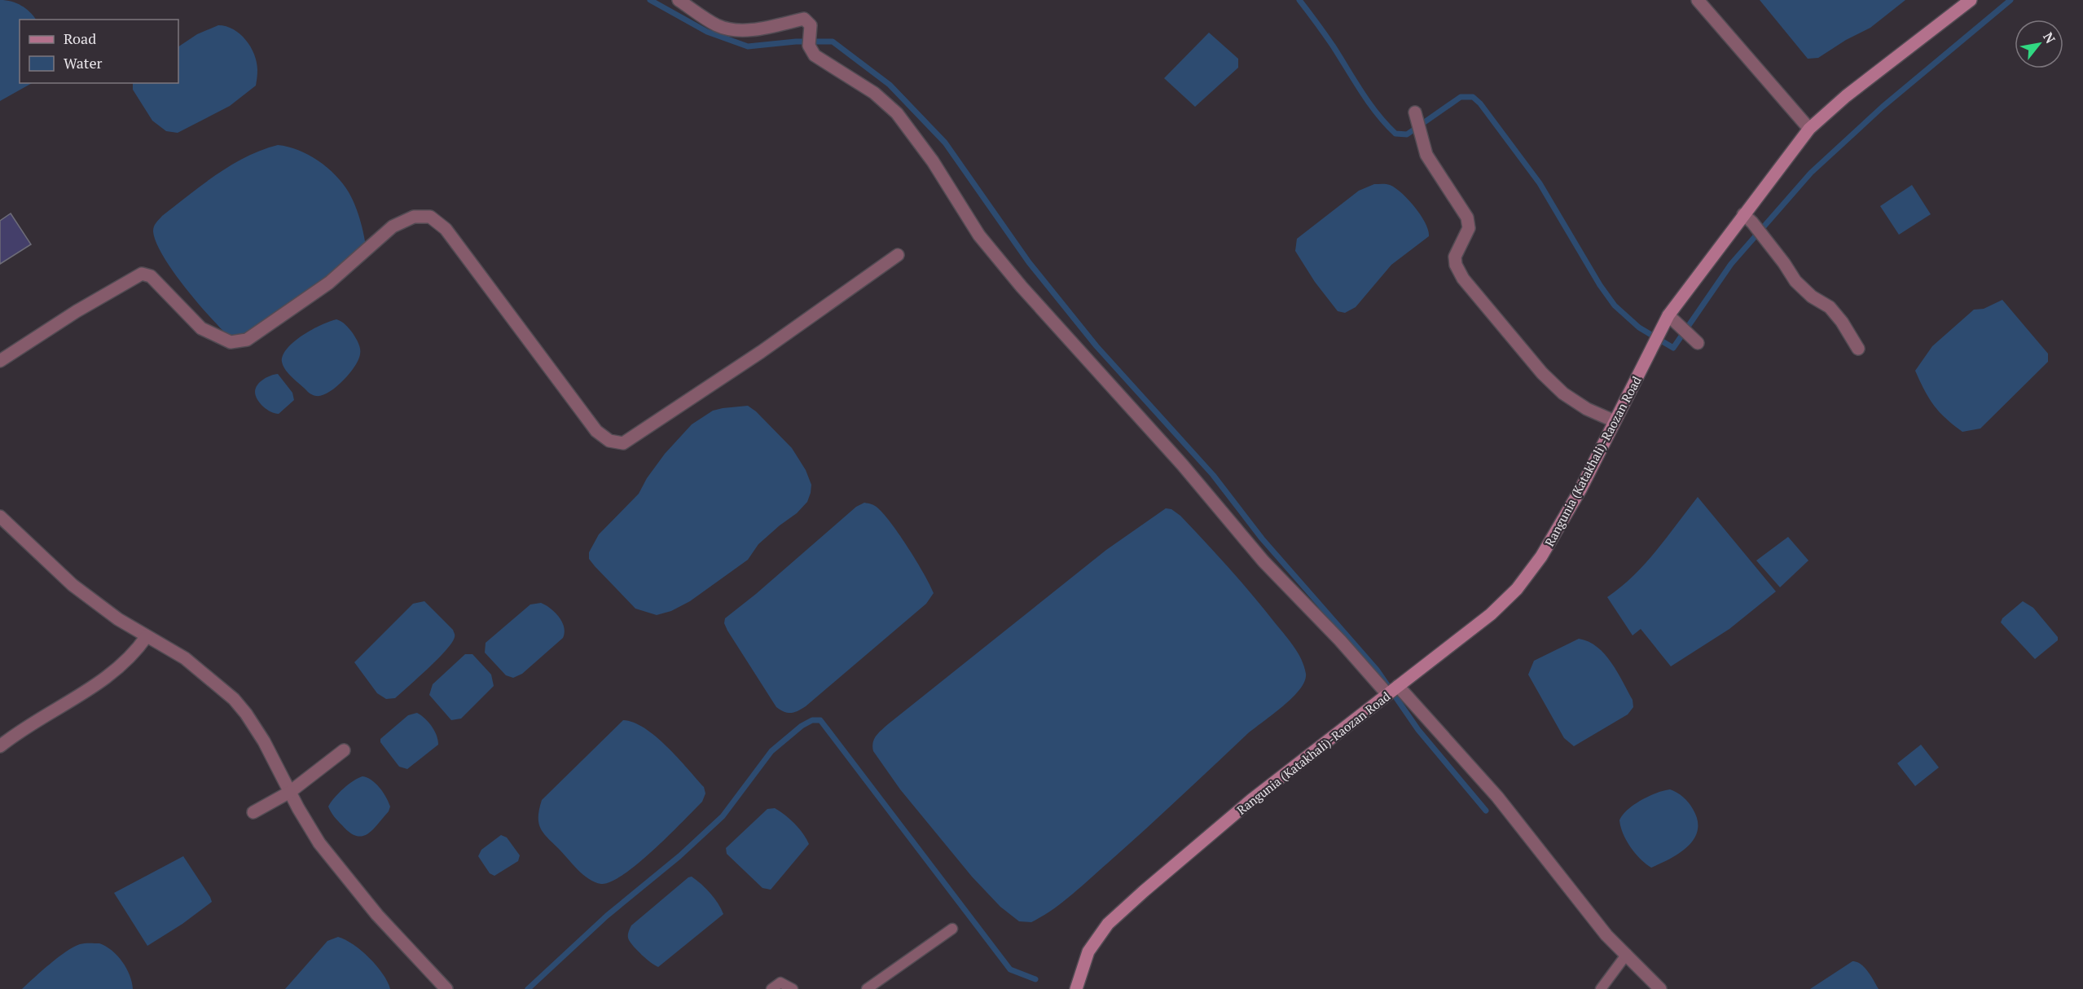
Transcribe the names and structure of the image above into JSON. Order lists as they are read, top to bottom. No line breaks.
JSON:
{"streets":{"main road":["Rangunia (Katakhali)-Raozan Road"]},"legend":["Road","Water"],"north":"top right"}
